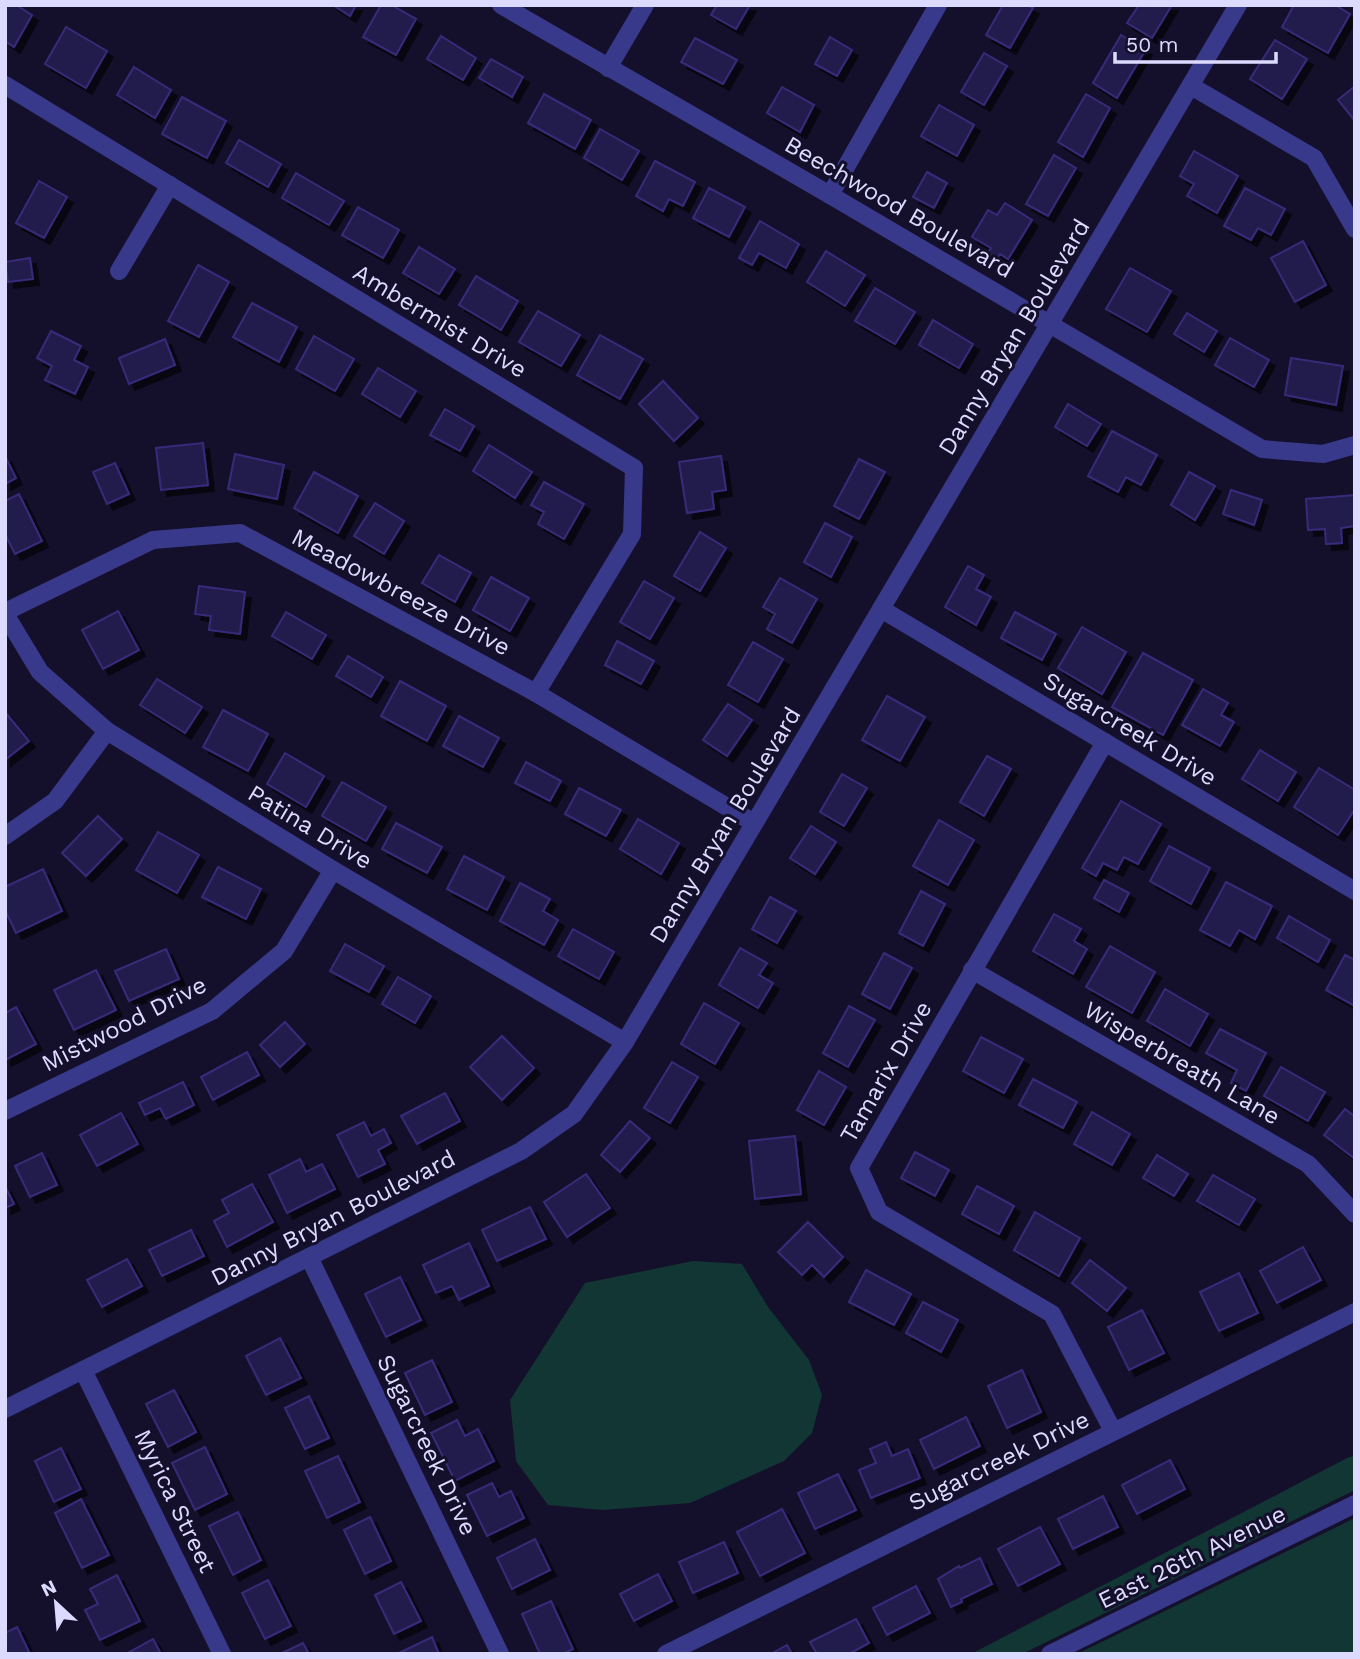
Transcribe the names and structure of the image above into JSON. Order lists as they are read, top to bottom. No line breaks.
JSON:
{"streets":{"street":["Beechwood Boulevard","Ambermist Drive","Danny Bryan Boulevard","Meadowbreeze Drive","Sugarcreek Drive","Patina Drive","Mistwood Drive","Wisperbreath Lane","Tamarix Drive","Myrica Street","East 26th Avenue"]},"crossings":[["Beechwood Boulevard","Danny Bryan Boulevard"],["Ambermist Drive","Meadowbreeze Drive"],["Danny Bryan Boulevard","Meadowbreeze Drive"],["Danny Bryan Boulevard","Sugarcreek Drive"],["Danny Bryan Boulevard","Patina Drive"],["Danny Bryan Boulevard","Myrica Street"],["Meadowbreeze Drive","Patina Drive"],["Sugarcreek Drive","Tamarix Drive"],["Patina Drive","Mistwood Drive"],["Wisperbreath Lane","Tamarix Drive"]],"scale_bar":"50 m","north":"top left"}
